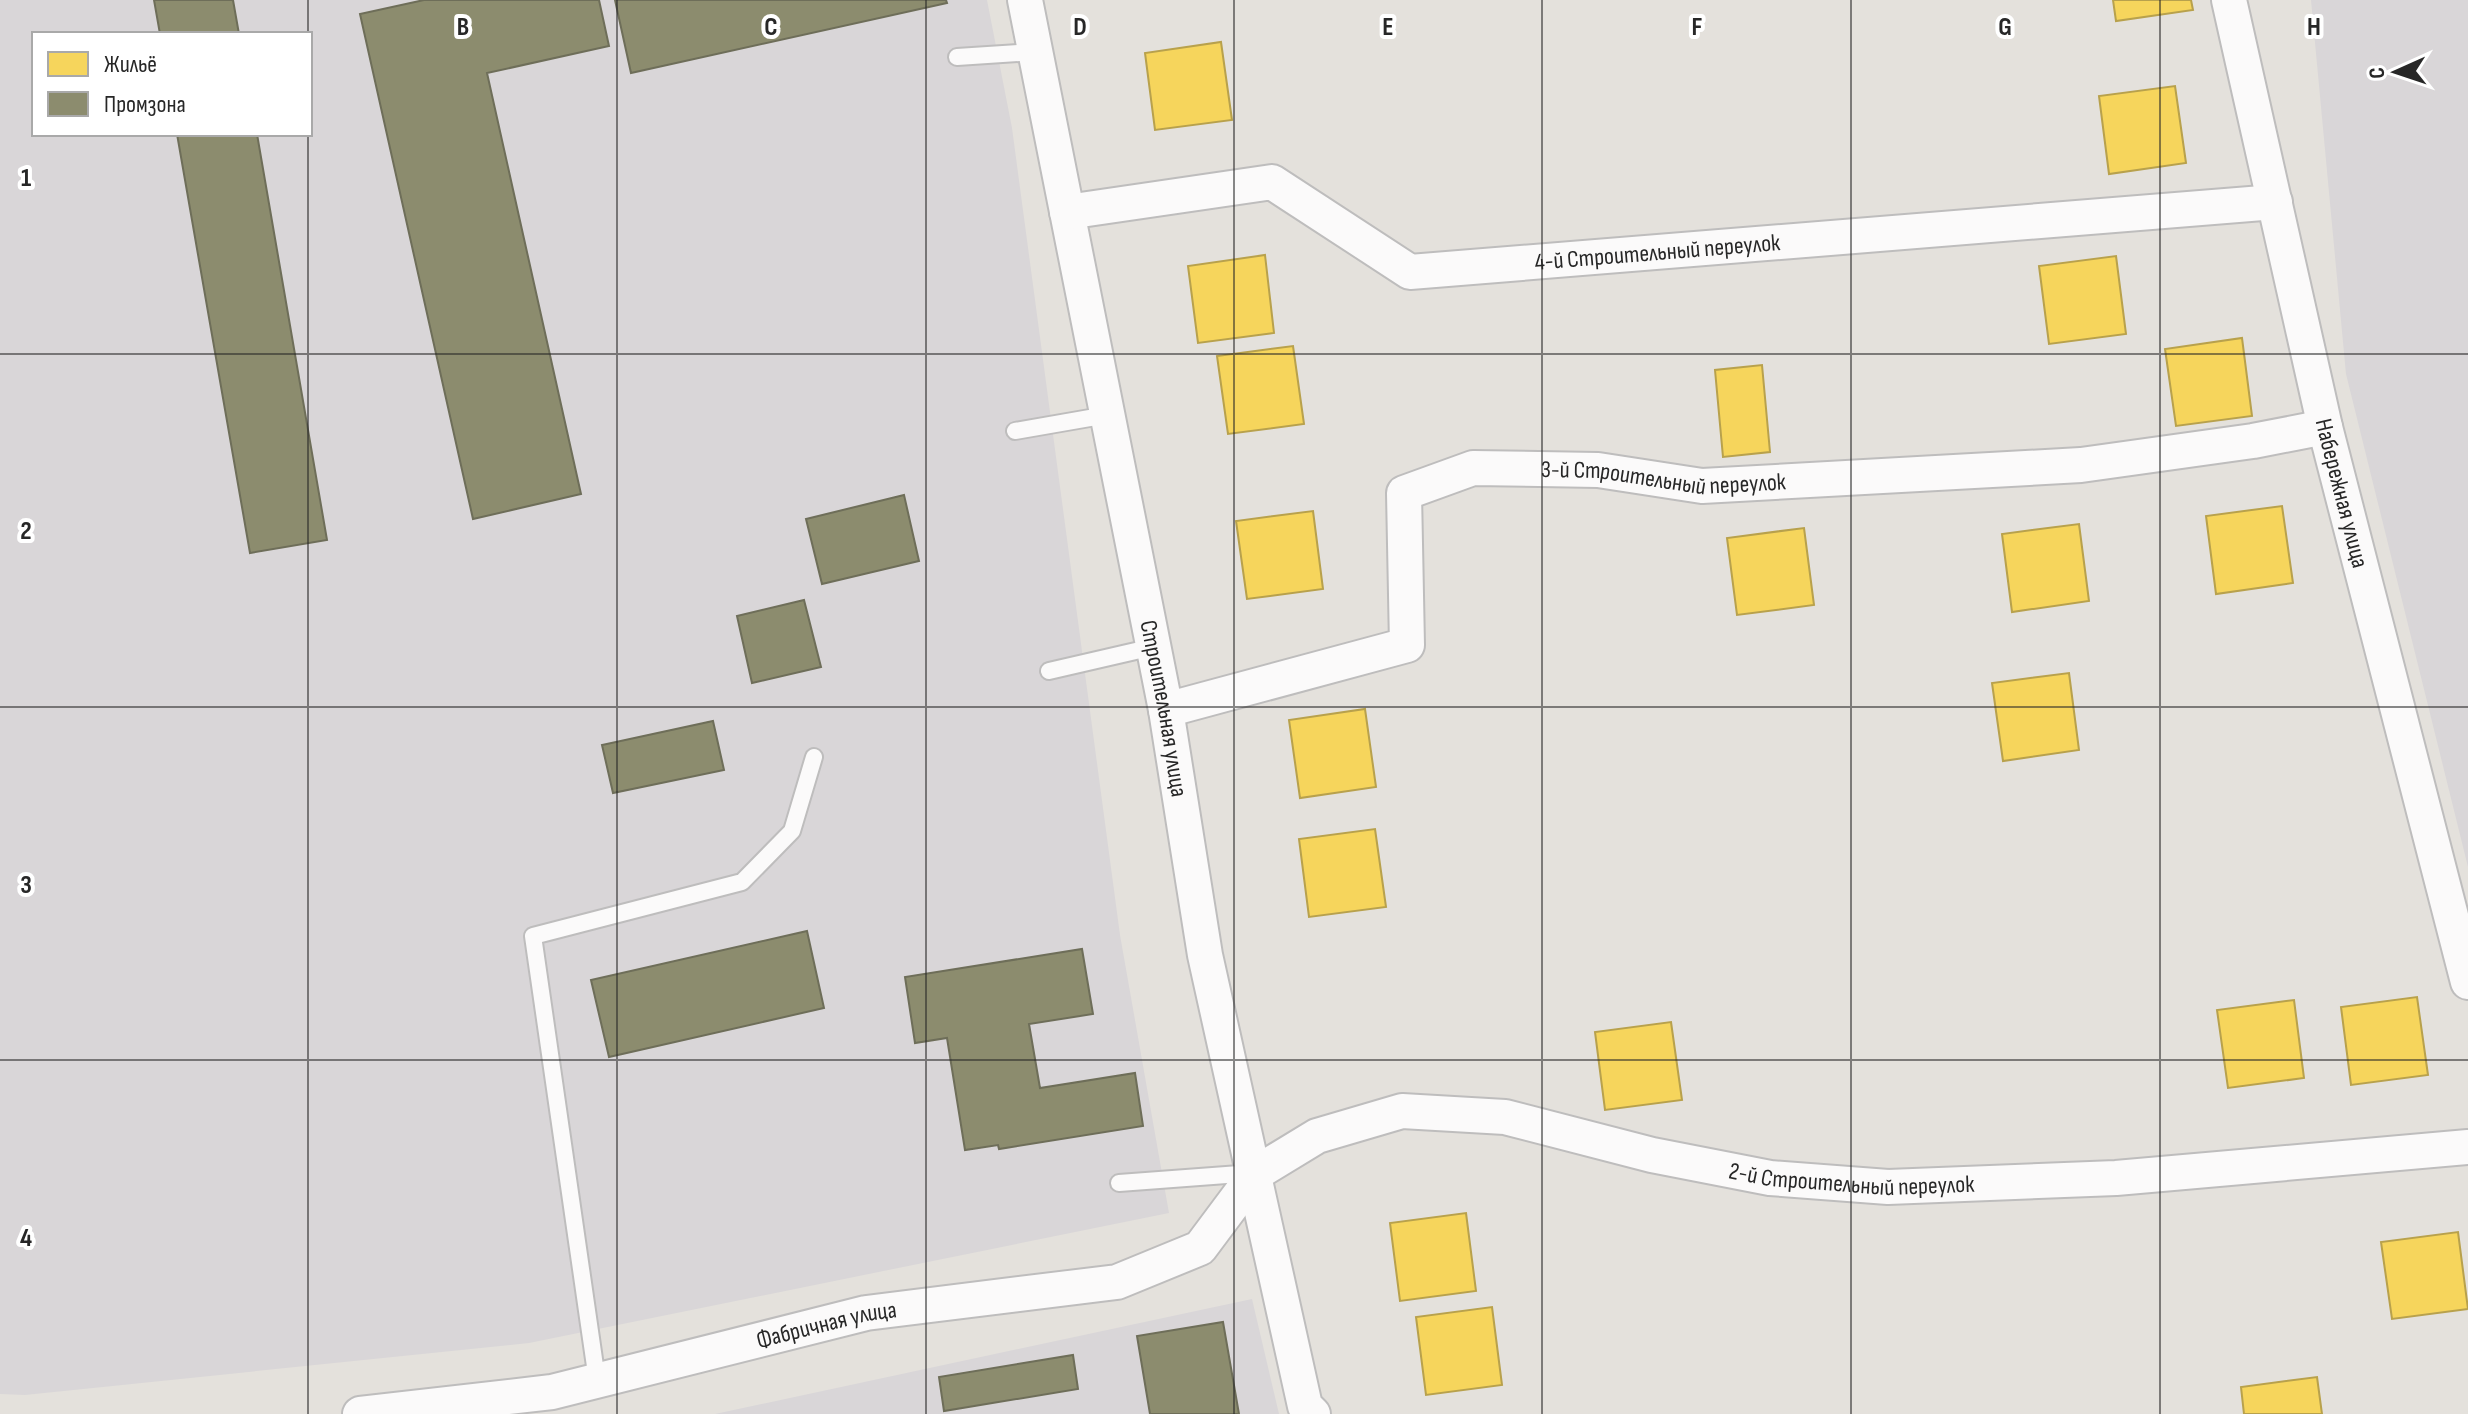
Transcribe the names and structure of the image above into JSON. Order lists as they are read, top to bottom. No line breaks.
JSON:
{"streets":{"street":["4-й Строительный переулок","3-й Строительный переулок","Набережная улица","Строительная улица","2-й Строительный переулок","Фабричная улица"]},"crossings":[["4-й Строительный переулок","Набережная улица"],["4-й Строительный переулок","Строительная улица"],["3-й Строительный переулок","Набережная улица"],["3-й Строительный переулок","Строительная улица"],["Строительная улица","2-й Строительный переулок"],["Строительная улица","Фабричная улица"],["2-й Строительный переулок","Фабричная улица"]],"legend":["Жильё","Промзона"],"north":"left","grid":{"columns":["B","C","D","E","F","G","H"],"rows":["1","2","3","4"]}}
